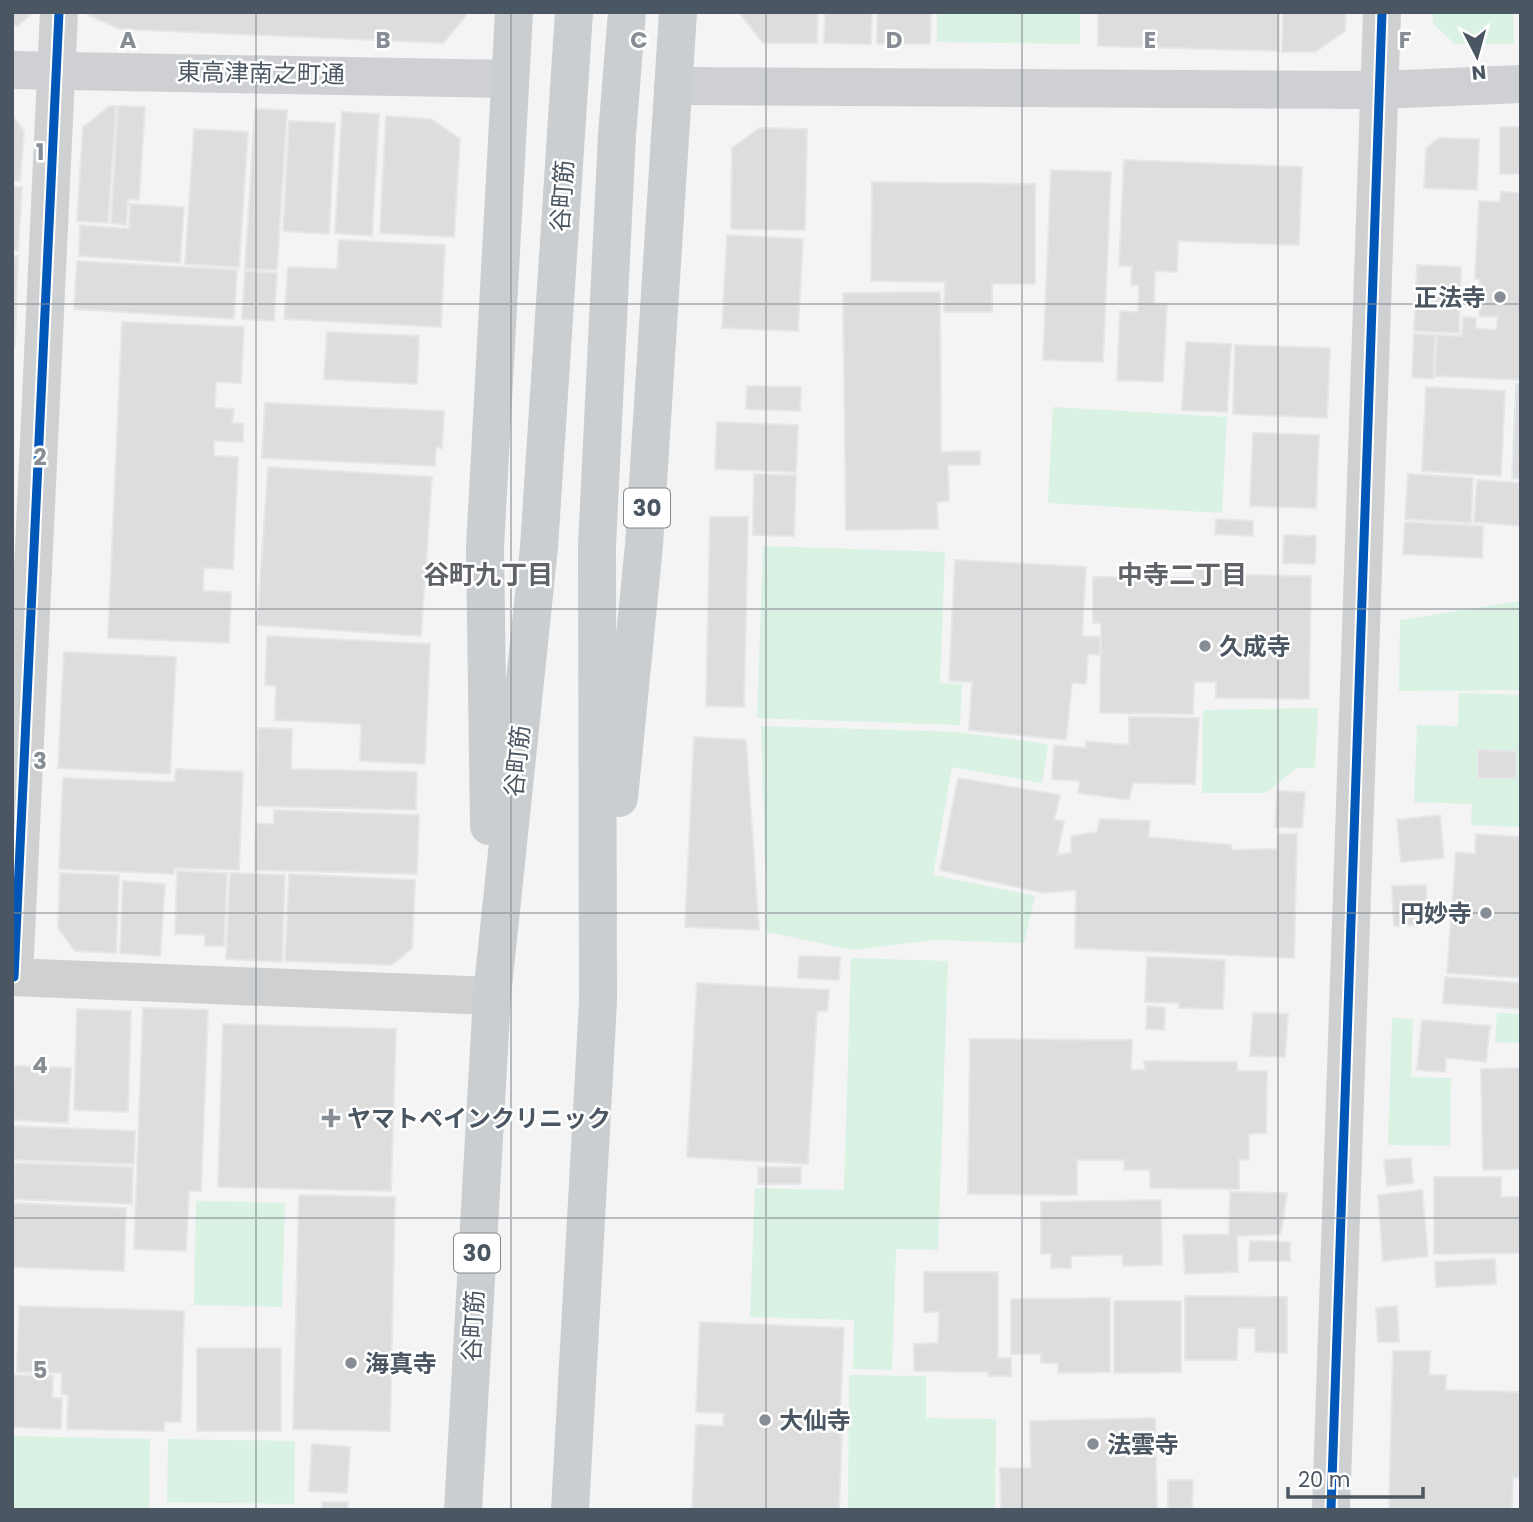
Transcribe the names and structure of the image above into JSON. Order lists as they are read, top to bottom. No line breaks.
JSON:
{"streets":{"main road":["谷町筋","30"],"street":["東高津南之町通"]},"crossings":[["東高津南之町通","30"],["谷町筋","30"]],"districts":["谷町九丁目","中寺二丁目"],"places":{"other":["正法寺","久成寺","円妙寺","海真寺","大仙寺","法雲寺"],"health":["ヤマトペインクリニック"]},"scale_bar":"20 m","north":"bottom","grid":{"columns":["A","B","C","D","E","F"],"rows":["1","2","3","4","5"]}}
